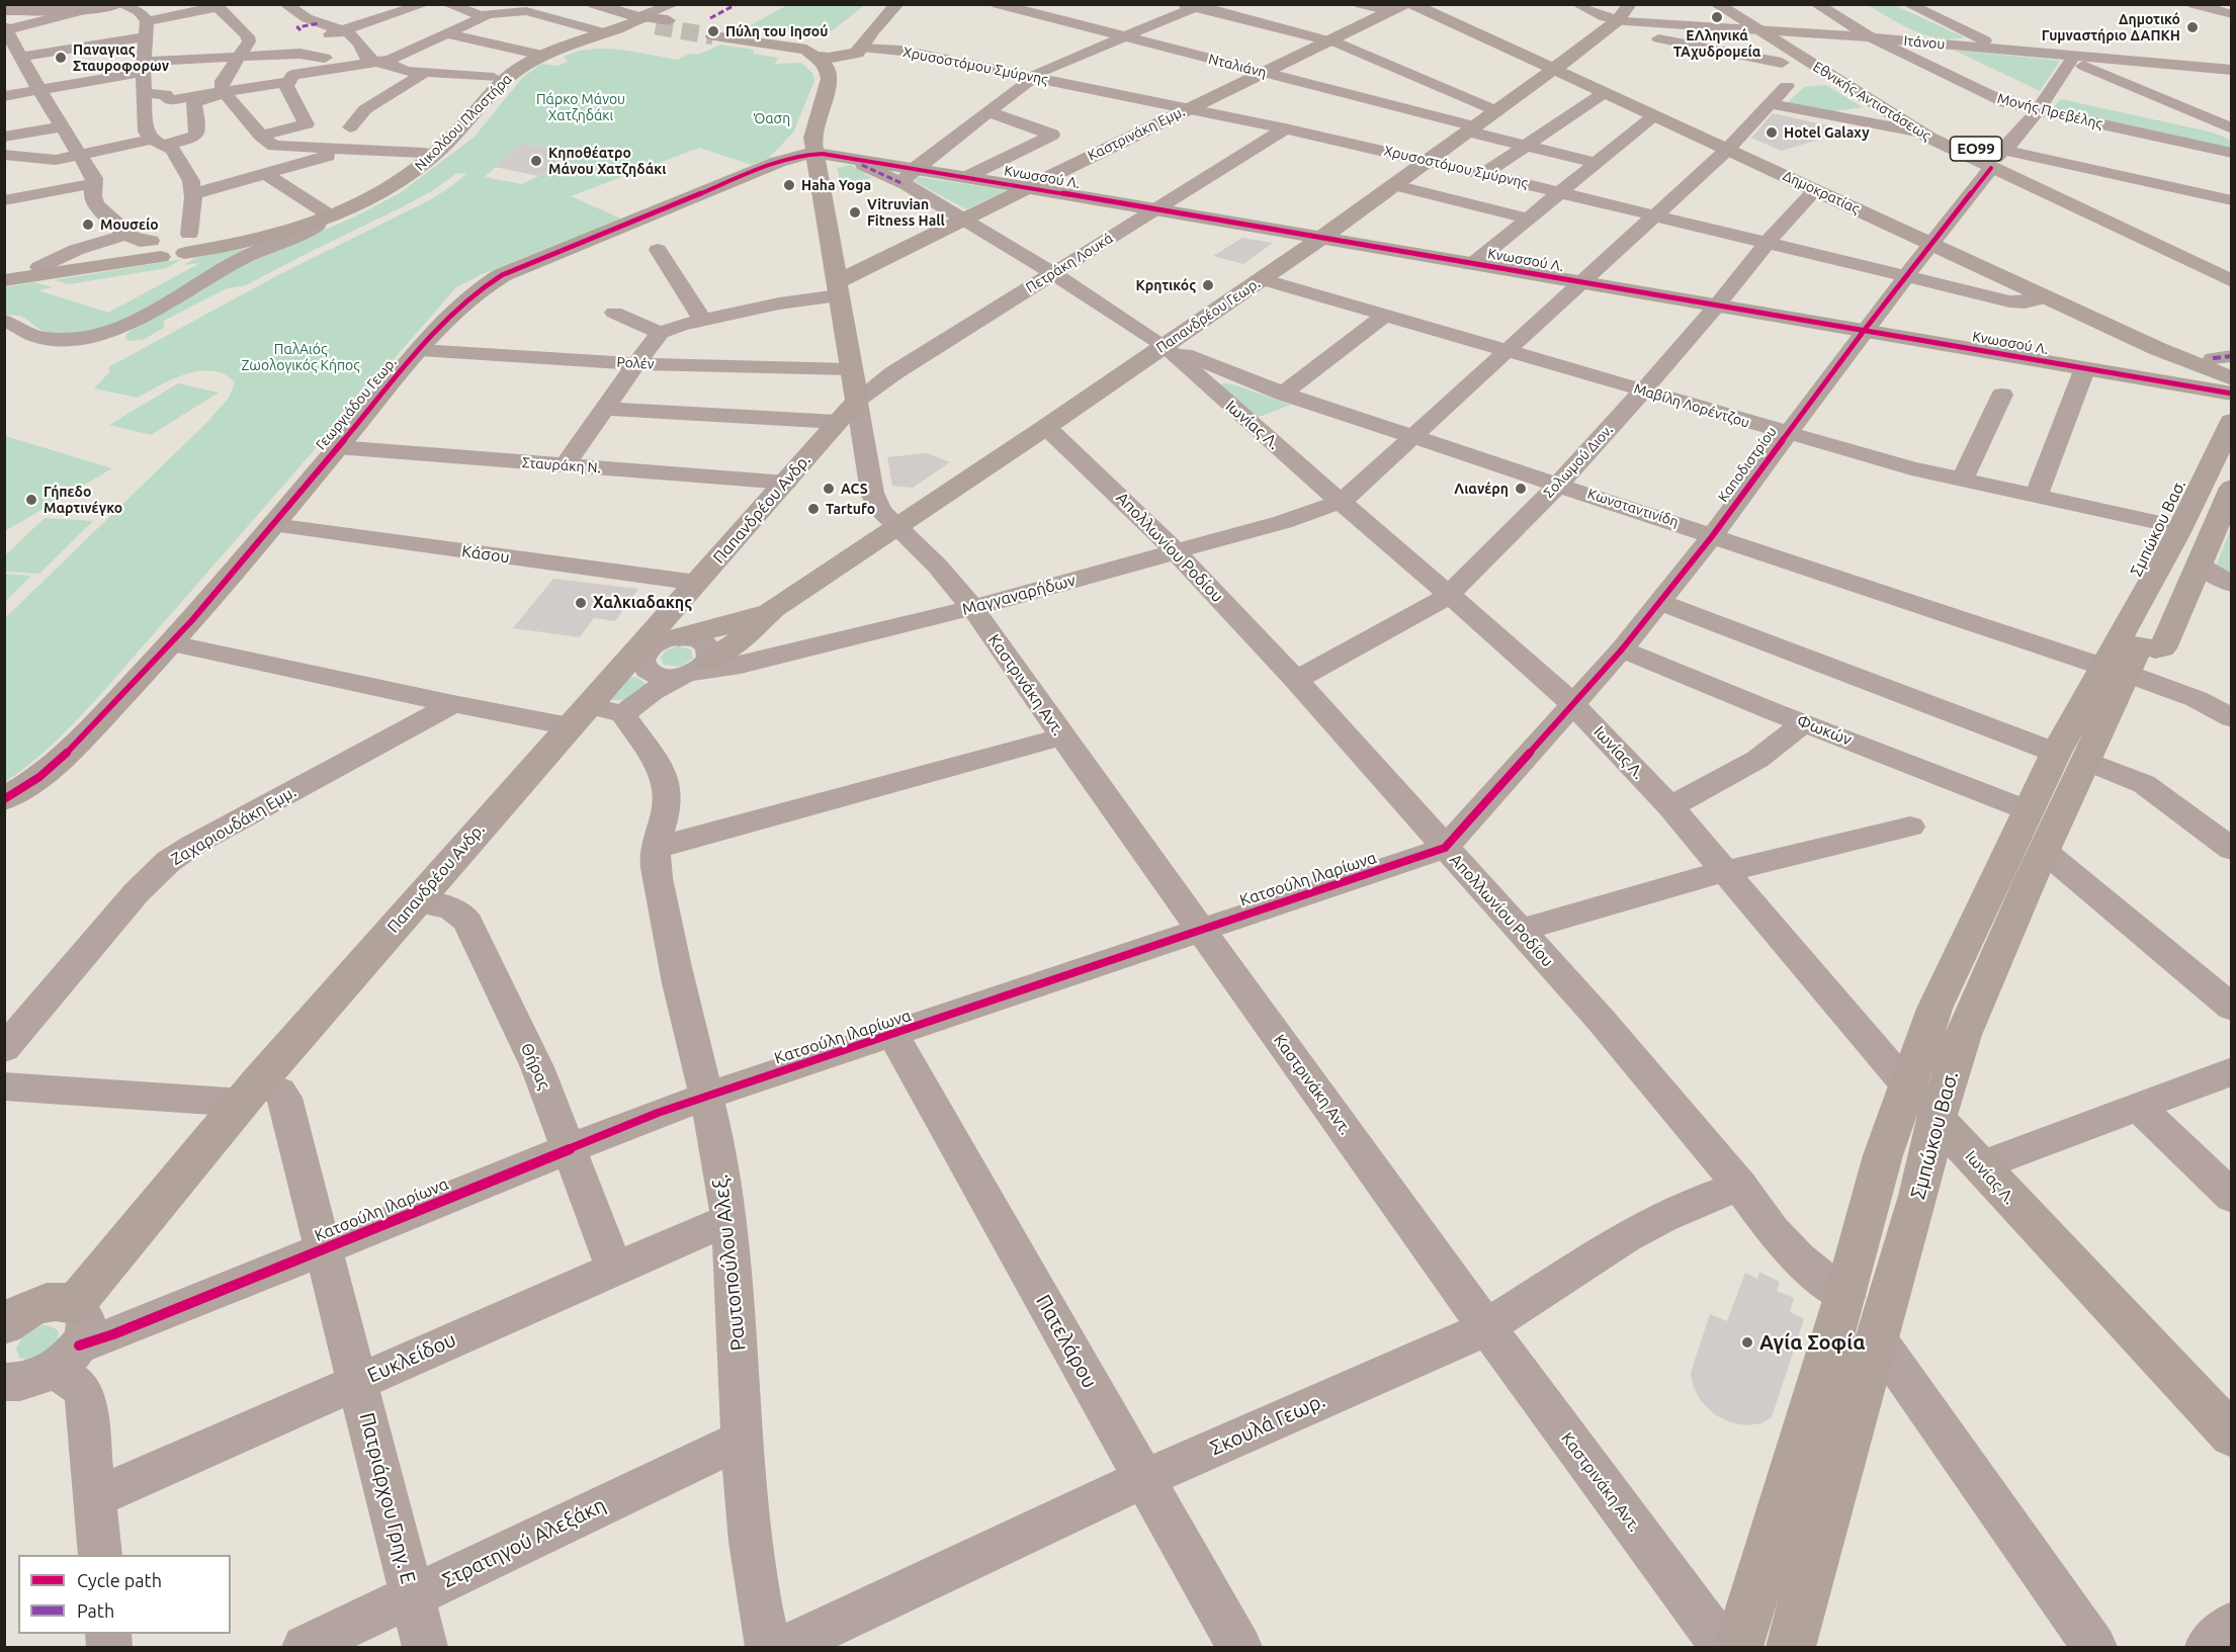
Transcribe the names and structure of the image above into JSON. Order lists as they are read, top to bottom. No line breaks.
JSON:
{"streets":{"main road":["Εθνικής Αντιστάσεως","ΕΟ99"],"street":["Ιτάνου","Χρυσοστόμου Σμύρνης","Νταλιάνη","Μονής Πρεβέλης","Νικολάου Πλαστήρα","Καστρινάκη Εμμ.","Κνωσσού Λ.","Δημοκρατίας","Πετράκη Λουκά","Παπανδρέου Γεωρ.","Ρολέν","Γεωργιάδου Γεωρ.","Μαβίλη Λορέντζου","Ιωνίας Λ.","Σολωμού Διον.","Καποδιστρίου","Σταυράκη Ν.","Κωνσταντινίδη","Παπανδρέου Ανδρ.","Σμπώκου Βασ.","Απολλωνίου Ροδίου","Κάσου","Μαγγαναρήδων","Καστρινάκη Αντ.","Φωκών","Ζαχαριουδάκη Εμμ.","Κατσούλη Ιλαρίωνα","Θήρας","Ραυτοπούλου Αλεξ.","Πατελάρου","Ευκλείδου","Σκουλά Γεωρ.","Πατριάρχου Γρηγ. Ε","Στρατηγού Αλεξάκη"]},"crossings":[["Ιτάνου","Εθνικής Αντιστάσεως"],["Ιτάνου","Μονής Πρεβέλης"],["Ιτάνου","Παπανδρέου Γεωρ."],["Ιτάνου","Καποδιστρίου"],["Χρυσοστόμου Σμύρνης","Καστρινάκη Εμμ."],["Χρυσοστόμου Σμύρνης","Δημοκρατίας"],["Χρυσοστόμου Σμύρνης","Πετράκη Λουκά"],["Χρυσοστόμου Σμύρνης","Παπανδρέου Γεωρ."],["Χρυσοστόμου Σμύρνης","Σολωμού Διον."],["Χρυσοστόμου Σμύρνης","Καποδιστρίου"],["Νταλιάνη","Καστρινάκη Εμμ."],["Νταλιάνη","Παπανδρέου Γεωρ."],["Εθνικής Αντιστάσεως","Καποδιστρίου"],["Μονής Πρεβέλης","Καποδιστρίου"],["Καστρινάκη Εμμ.","Κνωσσού Λ."],["Καστρινάκη Εμμ.","Ιωνίας Λ."],["Κνωσσού Λ.","Δημοκρατίας"],["Κνωσσού Λ.","Πετράκη Λουκά"],["Κνωσσού Λ.","Παπανδρέου Γεωρ."],["Κνωσσού Λ.","Γεωργιάδου Γεωρ."],["Κνωσσού Λ.","Ιωνίας Λ."],["Κνωσσού Λ.","Σολωμού Διον."],["Κνωσσού Λ.","Καποδιστρίου"],["Κνωσσού Λ.","Σμπώκου Βασ."],["Δημοκρατίας","Παπανδρέου Γεωρ."],["Δημοκρατίας","Σολωμού Διον."],["Δημοκρατίας","Καποδιστρίου"],["Δημοκρατίας","Σμπώκου Βασ."],["Πετράκη Λουκά","Ιωνίας Λ."],["Πετράκη Λουκά","Παπανδρέου Ανδρ."],["Παπανδρέου Γεωρ.","Μαβίλη Λορέντζου"],["Παπανδρέου Γεωρ.","Ιωνίας Λ."],["Παπανδρέου Γεωρ.","Κωνσταντινίδη"],["Παπανδρέου Γεωρ.","Απολλωνίου Ροδίου"],["Παπανδρέου Γεωρ.","Καστρινάκη Αντ."],["Ρολέν","Γεωργιάδου Γεωρ."],["Γεωργιάδου Γεωρ.","Σταυράκη Ν."],["Γεωργιάδου Γεωρ.","Κάσου"],["Μαβίλη Λορέντζου","Σολωμού Διον."],["Μαβίλη Λορέντζου","Καποδιστρίου"],["Μαβίλη Λορέντζου","Σμπώκου Βασ."],["Ιωνίας Λ.","Σολωμού Διον."],["Ιωνίας Λ.","Καποδιστρίου"],["Ιωνίας Λ.","Κωνσταντινίδη"],["Ιωνίας Λ.","Σμπώκου Βασ."],["Ιωνίας Λ.","Μαγγαναρήδων"],["Ιωνίας Λ.","Κατσούλη Ιλαρίωνα"],["Σολωμού Διον.","Κωνσταντινίδη"],["Σολωμού Διον.","Απολλωνίου Ροδίου"],["Καποδιστρίου","Κωνσταντινίδη"],["Καποδιστρίου","Φωκών"],["Καποδιστρίου","Κατσούλη Ιλαρίωνα"],["Σταυράκη Ν.","Παπανδρέου Ανδρ."],["Κωνσταντινίδη","Σμπώκου Βασ."],["Παπανδρέου Ανδρ.","Κάσου"],["Παπανδρέου Ανδρ.","Μαγγαναρήδων"],["Παπανδρέου Ανδρ.","Θήρας"],["Παπανδρέου Ανδρ.","Ραυτοπούλου Αλεξ."],["Παπανδρέου Ανδρ.","Πατριάρχου Γρηγ. Ε"],["Σμπώκου Βασ.","Απολλωνίου Ροδίου"],["Σμπώκου Βασ.","Φωκών"],["Απολλωνίου Ροδίου","Μαγγαναρήδων"],["Απολλωνίου Ροδίου","Κατσούλη Ιλαρίωνα"],["Απολλωνίου Ροδίου","Σκουλά Γεωρ."],["Μαγγαναρήδων","Καστρινάκη Αντ."],["Μαγγαναρήδων","Ραυτοπούλου Αλεξ."],["Καστρινάκη Αντ.","Κατσούλη Ιλαρίωνα"],["Καστρινάκη Αντ.","Σκουλά Γεωρ."],["Κατσούλη Ιλαρίωνα","Θήρας"],["Κατσούλη Ιλαρίωνα","Ραυτοπούλου Αλεξ."],["Κατσούλη Ιλαρίωνα","Πατελάρου"],["Κατσούλη Ιλαρίωνα","Πατριάρχου Γρηγ. Ε"],["Θήρας","Ευκλείδου"],["Ραυτοπούλου Αλεξ.","Ευκλείδου"],["Ραυτοπούλου Αλεξ.","Στρατηγού Αλεξάκη"],["Πατελάρου","Σκουλά Γεωρ."],["Ευκλείδου","Πατριάρχου Γρηγ. Ε"],["Πατριάρχου Γρηγ. Ε","Στρατηγού Αλεξάκη"]],"parks":["Πάρκο Μάνου Χατζηδάκι","Όαση","ΠαλΑιός Ζωολογικός Κήπος"],"places":["ΕΛληνικά ΤΑχυδρομεία","Δημοτικό Γυμναστήριο ΔΑΠΚΗ","Πύλη του Ιησού","Παναγιας Σταυροφορων","Hotel Galaxy","Κηποθέατρο Μάνου Χατζηδάκι","Haha Yoga","Vitruvian Fitness Hall","Μουσείο","Κρητικός","ACS","Λιανέρη","Γήπεδο Μαρτινέγκο","Tartufo","Χαλκιαδακης","Αγία Σοφία"],"legend":["Cycle path","Path"]}
